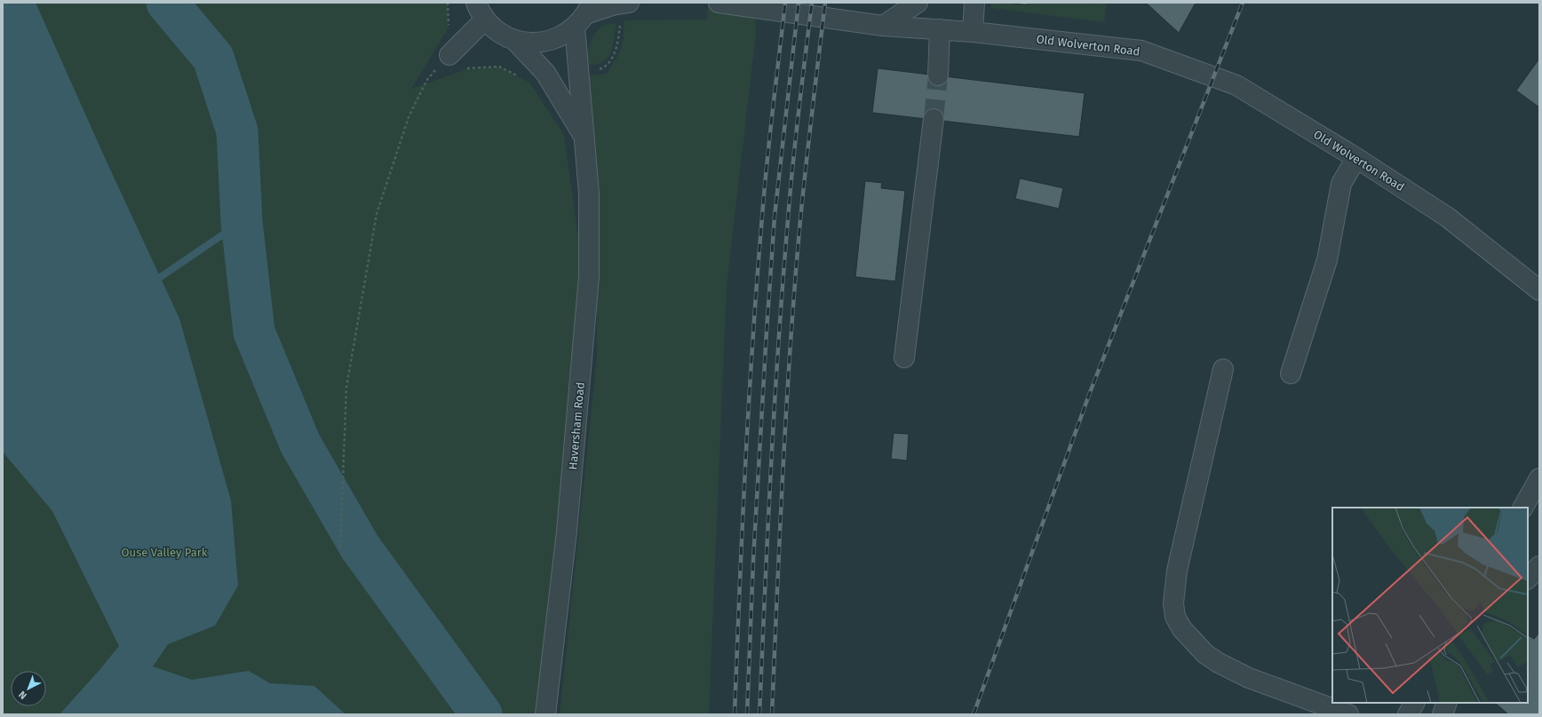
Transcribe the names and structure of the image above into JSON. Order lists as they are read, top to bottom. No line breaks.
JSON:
{"streets":{"street":["Old Wolverton Road","Haversham Road"]},"parks":["Ouse Valley Park"],"north":"bottom left"}
